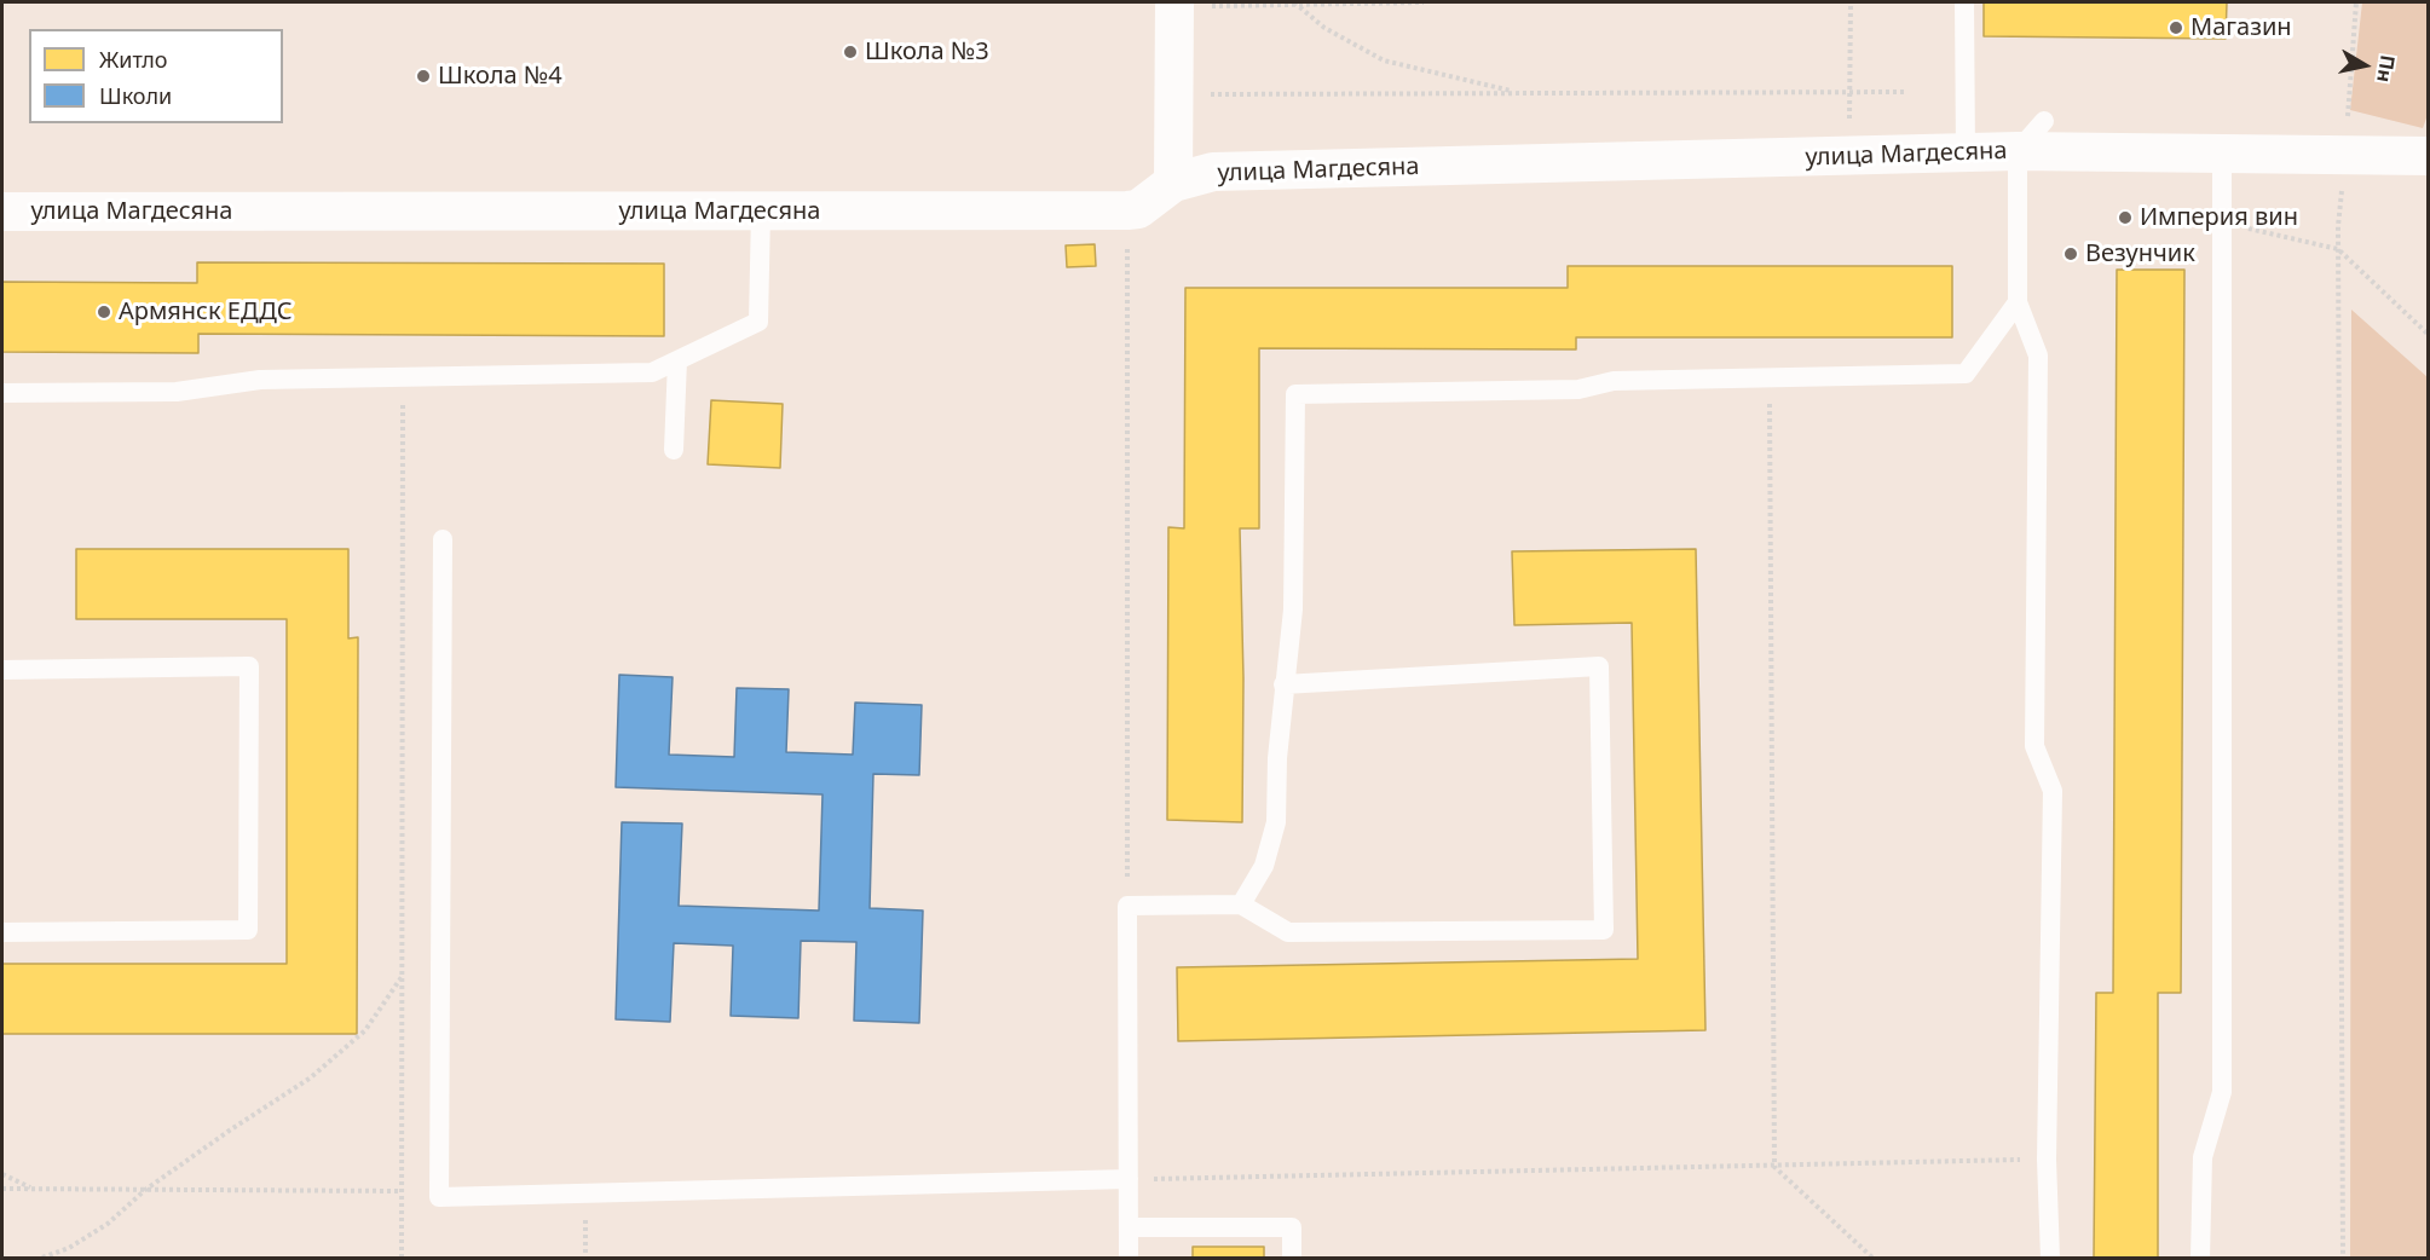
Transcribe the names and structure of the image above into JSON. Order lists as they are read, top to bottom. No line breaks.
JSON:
{"streets":{"street":["улица Магдесяна"]},"places":["Магазин","Школа №3","Школа №4","Империя вин","Везунчик","Армянск ЕДДС"],"legend":["Житло","Школи"],"north":"right"}
